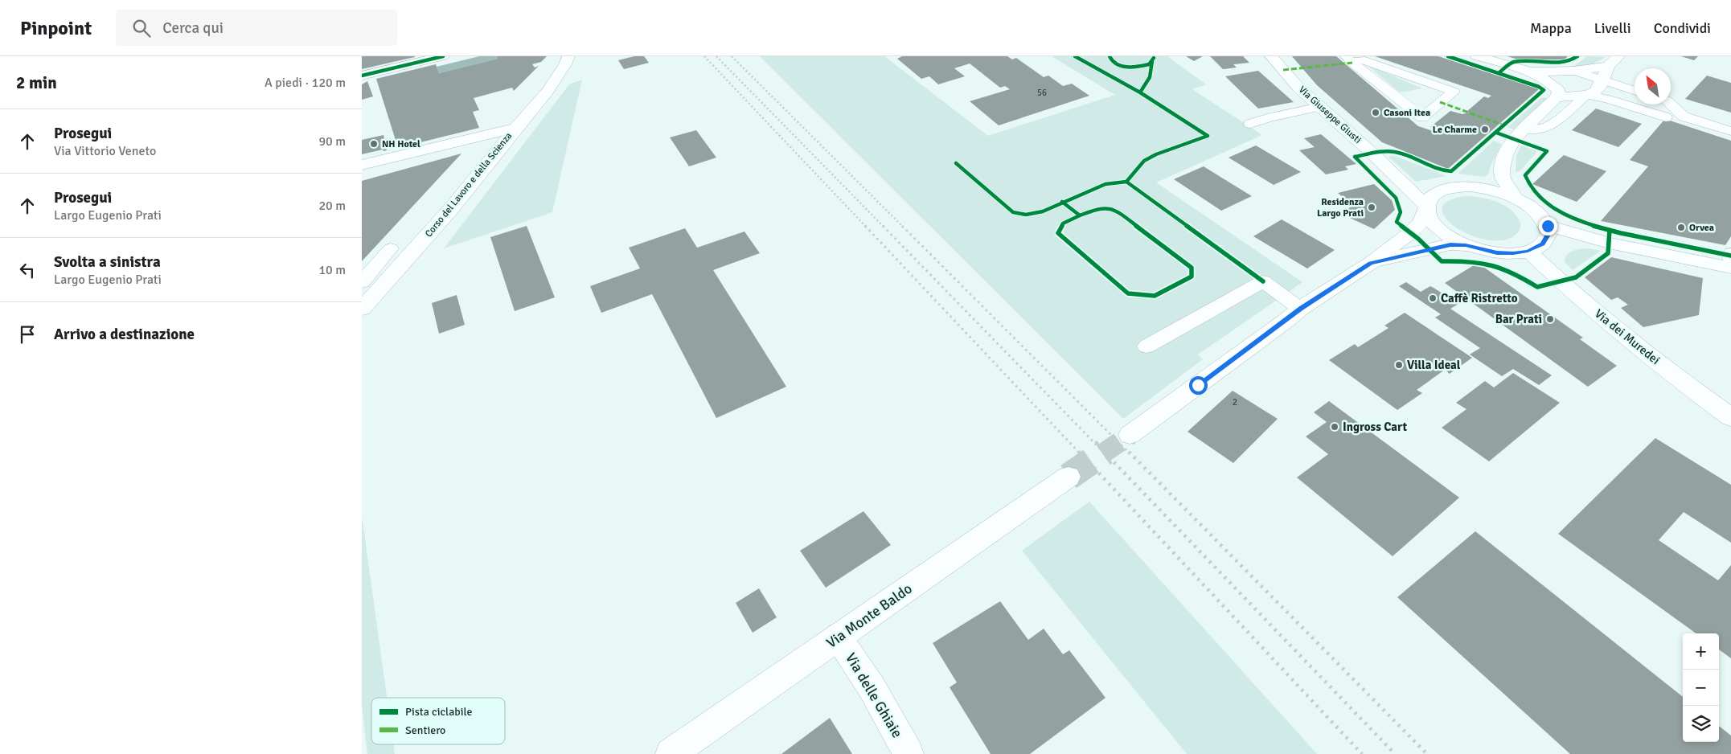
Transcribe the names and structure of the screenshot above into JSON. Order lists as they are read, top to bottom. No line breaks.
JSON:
{"streets":{"street":["Via Giuseppe Giusti","Corso del Lavoro e della Scienza","Via dei Muredei","Via Monte Baldo","Via delle Ghiaie"]},"crossings":[["Via Monte Baldo","Via delle Ghiaie"]],"places":["Casoni Itea","Le Charme","NH Hotel","Residenza Largo Prati","Orvea","Caffè Ristretto","Bar Prati","Villa Ideal","Ingross Cart"],"house_numbers":["56","2"],"legend":["Pista ciclabile","Sentiero"],"north":"top left","page":{"header":"Pinpoint","search":"Cerca qui","nav":["Mappa","Livelli","Condividi"],"heading":["2 min","A piedi · 120 m"],"list":[["Prosegui","Via Vittorio Veneto","90 m"],["Prosegui","Largo Eugenio Prati","20 m"],["Svolta a sinistra","Largo Eugenio Prati","10 m"],"Arrivo a destinazione"],"map_buttons":["+","−"]}}
